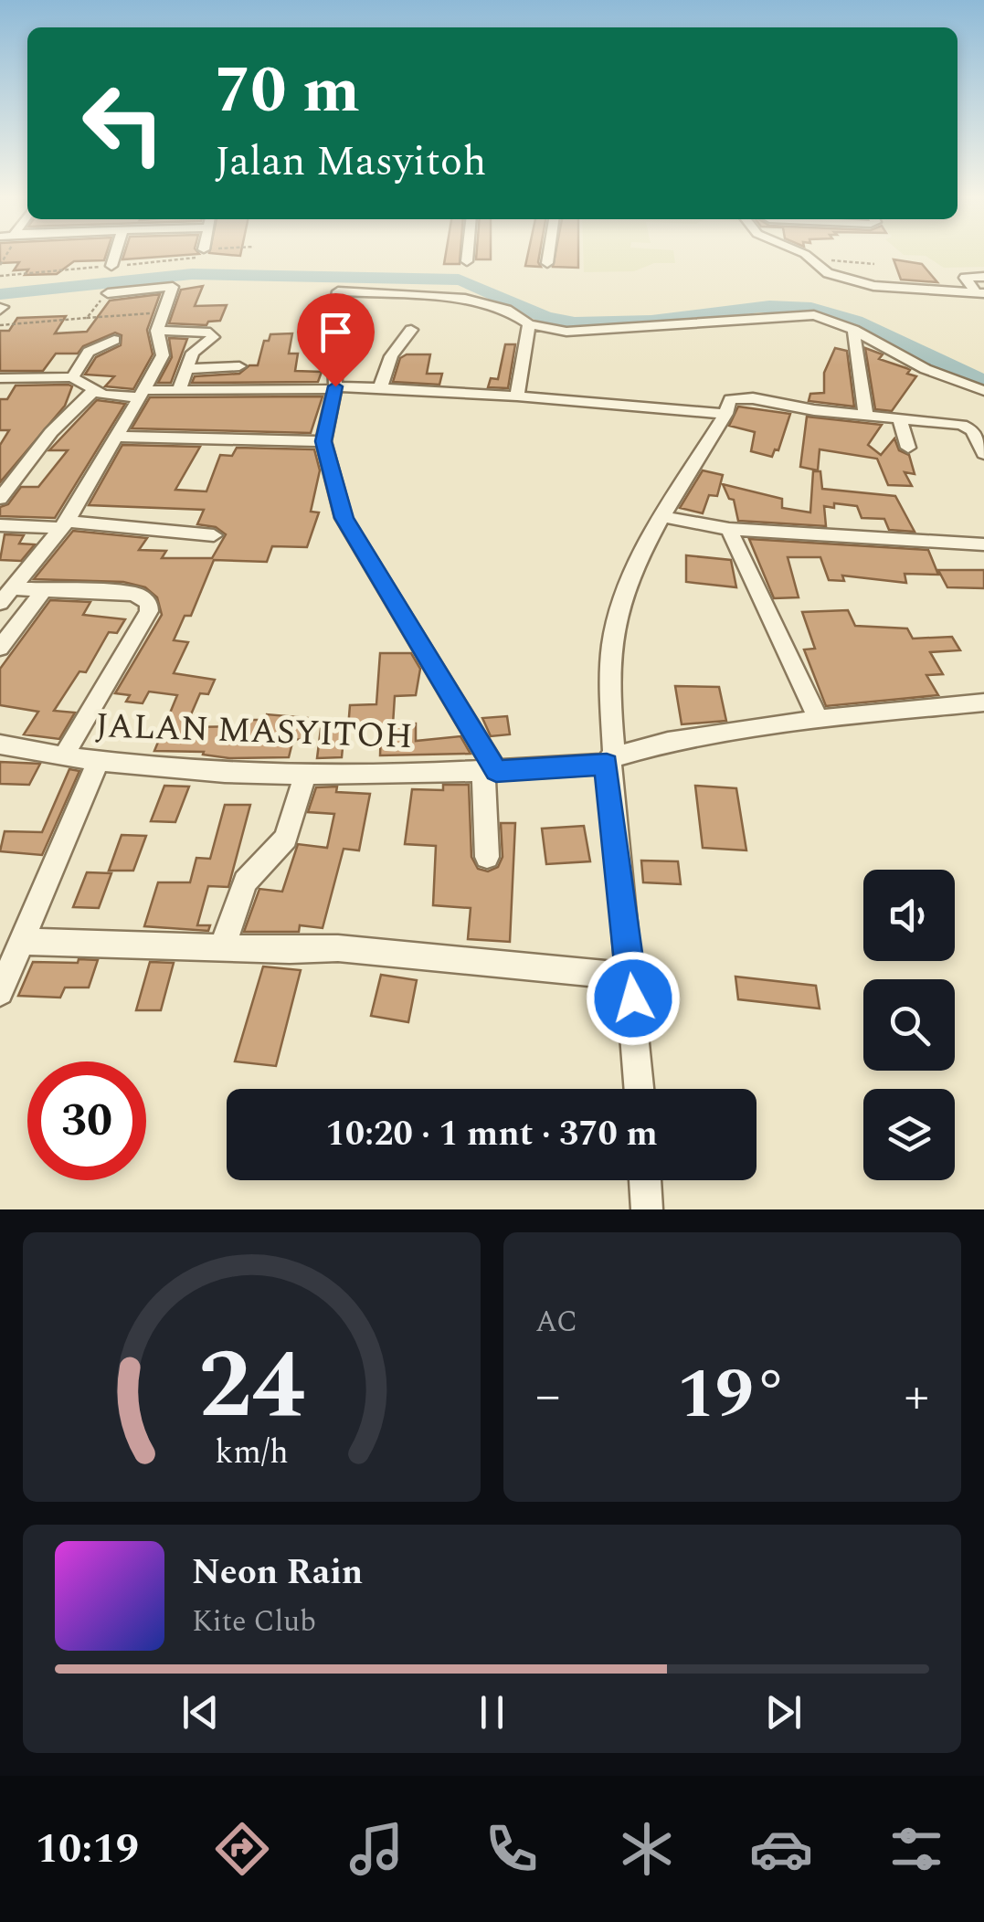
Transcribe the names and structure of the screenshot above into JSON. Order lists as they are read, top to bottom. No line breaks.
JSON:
{"streets":{"street":["JALAN MASYITOH"]},"page":{"turn":["70 m","Jalan Masyitoh"],"limit":"30","trip":"10:20 · 1 mnt · 370 m","tile":"AC","heat":["−","19°","+"],"song":["Neon Rain","Kite Club"],"tabs":"10:19","gauge":["24","km/h"]}}
